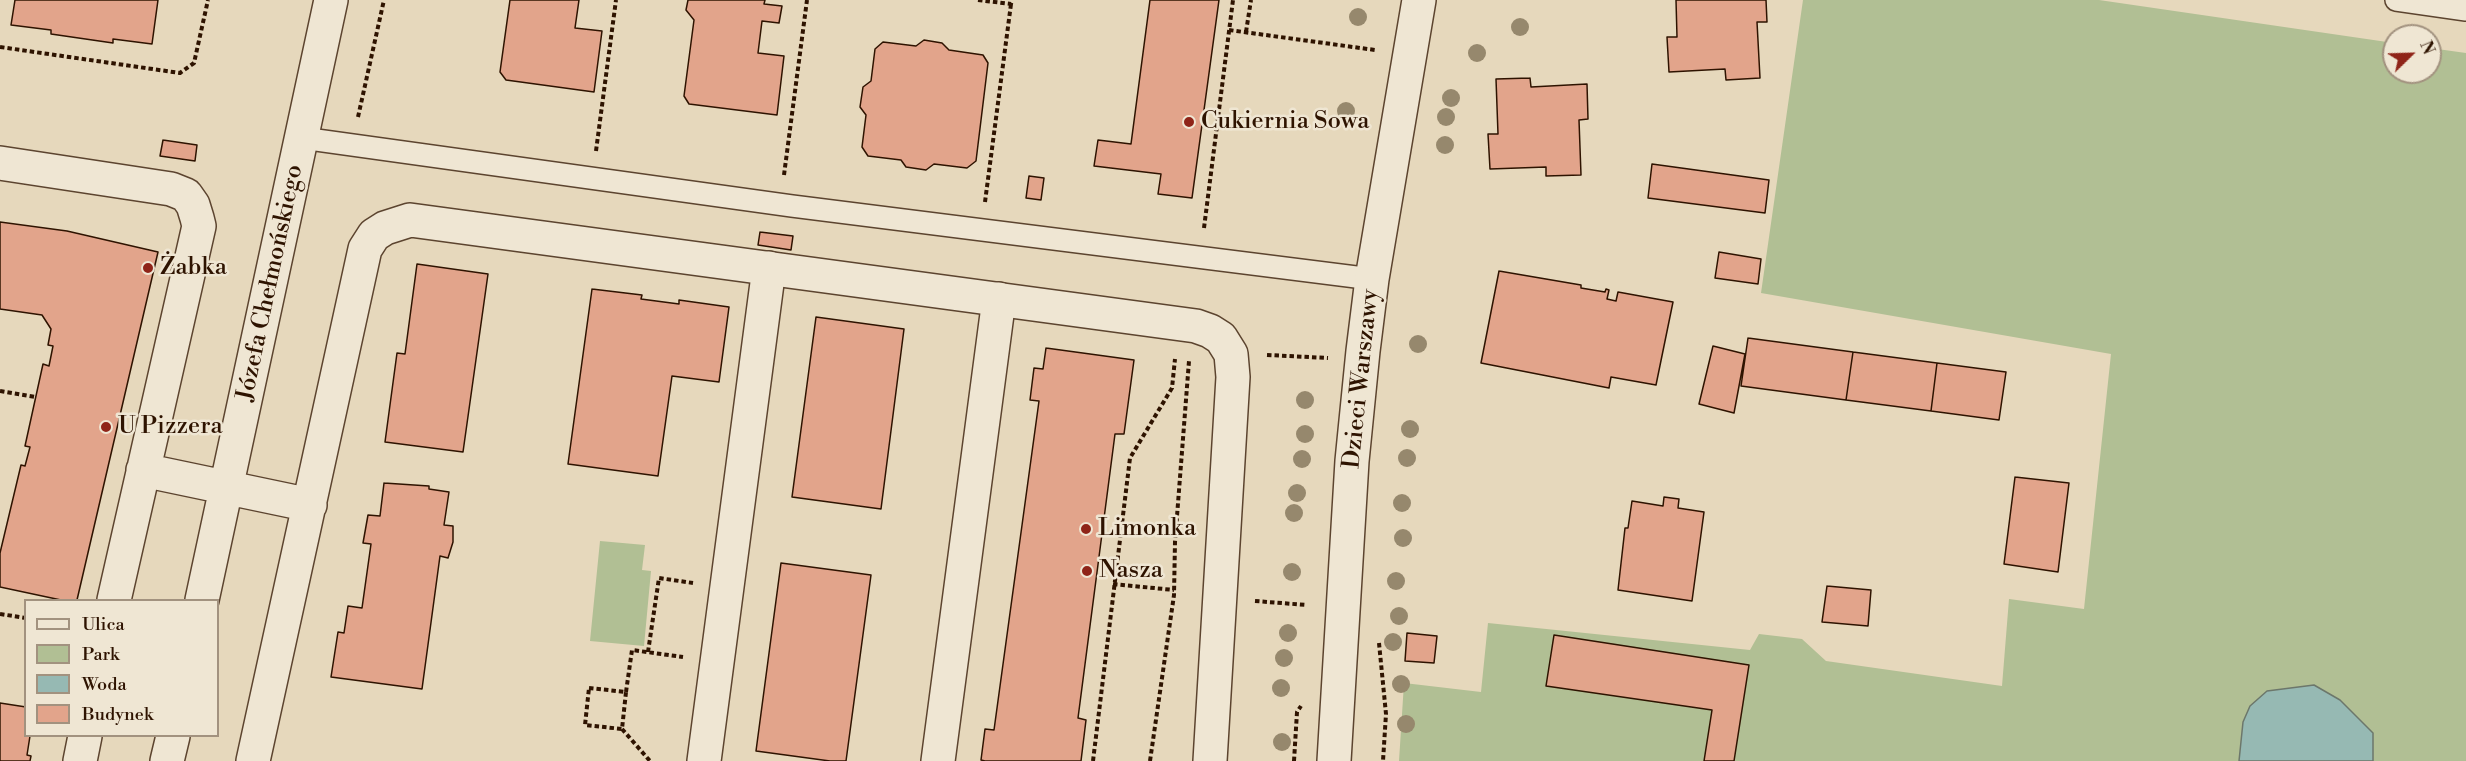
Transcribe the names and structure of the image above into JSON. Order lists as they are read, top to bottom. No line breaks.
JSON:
{"streets":{"street":["Józefa Chełmońskiego","Dzieci Warszawy"]},"places":["Cukiernia Sowa","Żabka","U Pizzera","Limonka","Nasza"],"legend":["Ulica","Park","Woda","Budynek"],"north":"top right"}
